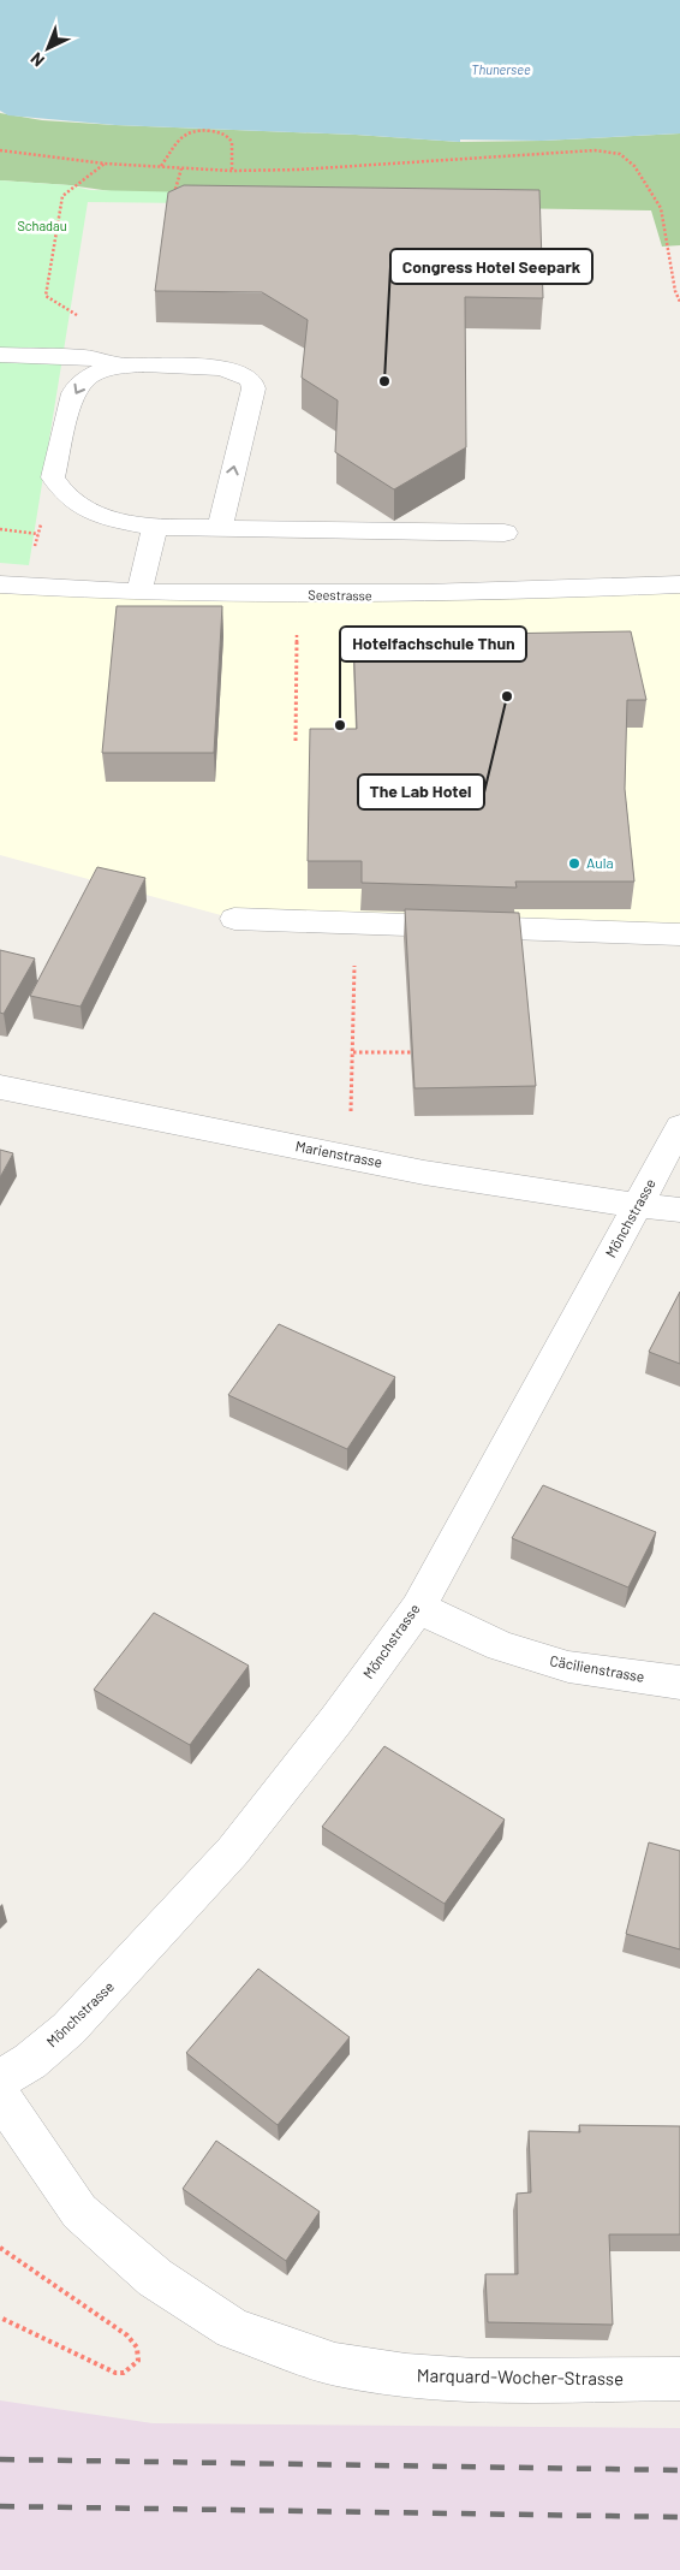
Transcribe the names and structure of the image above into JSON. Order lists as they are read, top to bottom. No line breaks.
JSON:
{"streets":{"street":["Seestrasse","Marienstrasse","Mönchstrasse","Cäcilienstrasse","Marquard-Wocher-Strasse"]},"crossings":[["Marienstrasse","Mönchstrasse"],["Mönchstrasse","Cäcilienstrasse"]],"water":["Thunersee"],"parks":["Schadau"],"places":["Congress Hotel Seepark","The Lab Hotel","Hotelfachschule Thun","Aula"],"north":"bottom left"}
